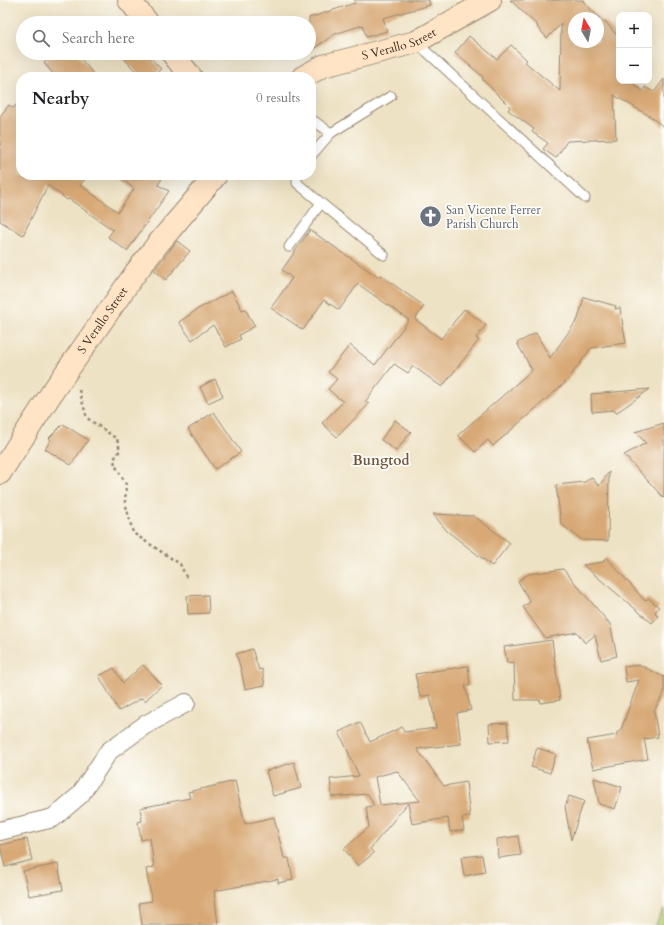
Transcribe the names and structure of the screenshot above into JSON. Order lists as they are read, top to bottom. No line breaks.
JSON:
{"streets":{"street":["S Verallo Street"]},"districts":["Bungtod"],"places":{"church":["San Vicente Ferrer Parish Church"]},"north":"top","page":{"map_buttons":["+","−"],"search":"Search here","heading":["Nearby","0 results"]}}
